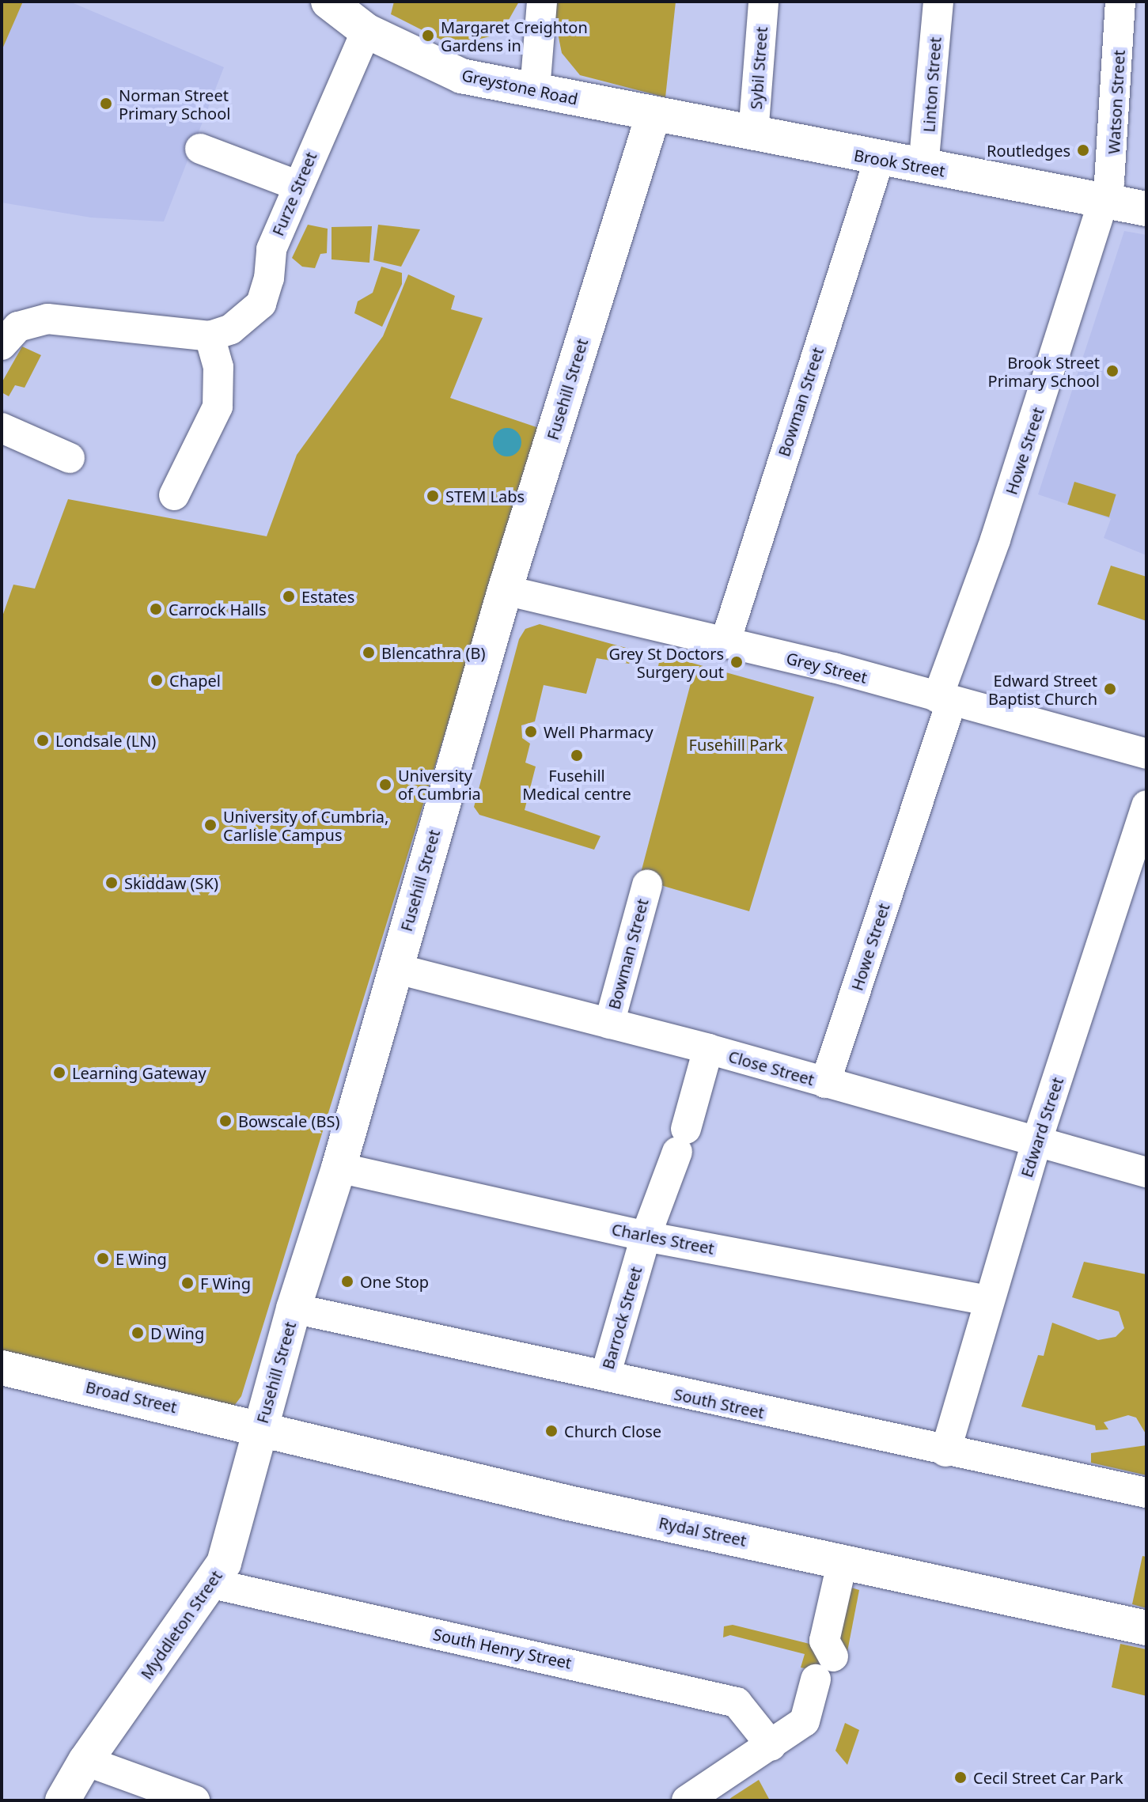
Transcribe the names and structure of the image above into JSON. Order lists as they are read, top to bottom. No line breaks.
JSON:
{"streets":{"street":["Sybil Street","Linton Street","Greystone Road","Watson Street","Brook Street","Furze Street","Fusehill Street","Bowman Street","Howe Street","Grey Street","Close Street","Edward Street","Charles Street","Barrock Street","Broad Street","South Street","Rydal Street","Myddleton Street","South Henry Street"]},"crossings":[["Sybil Street","Brook Street"],["Linton Street","Brook Street"],["Greystone Road","Brook Street"],["Greystone Road","Furze Street"],["Greystone Road","Fusehill Street"],["Watson Street","Brook Street"],["Watson Street","Howe Street"],["Brook Street","Fusehill Street"],["Brook Street","Bowman Street"],["Brook Street","Howe Street"],["Fusehill Street","Grey Street"],["Fusehill Street","Close Street"],["Fusehill Street","Charles Street"],["Fusehill Street","Broad Street"],["Fusehill Street","South Street"],["Fusehill Street","Rydal Street"],["Fusehill Street","Myddleton Street"],["Bowman Street","Grey Street"],["Bowman Street","Close Street"],["Howe Street","Grey Street"],["Howe Street","Close Street"],["Close Street","Edward Street"],["Close Street","Barrock Street"],["Edward Street","Charles Street"],["Edward Street","South Street"],["Charles Street","Barrock Street"],["Barrock Street","South Street"],["Broad Street","Rydal Street"],["Broad Street","Myddleton Street"],["Rydal Street","Myddleton Street"],["Myddleton Street","South Henry Street"]],"parks":["Fusehill Park"],"places":["Margaret Creighton Gardens in","Norman Street Primary School","Routledges","Brook Street Primary School","STEM Labs","Estates","Carrock Halls","Blencathra (B)","Grey St Doctors Surgery out","Chapel","Edward Street Baptist Church","Well Pharmacy","Londsale (LN)","Fusehill Medical centre","University of Cumbria","University of Cumbria, Carlisle Campus","Skiddaw (SK)","Learning Gateway","Bowscale (BS)","E Wing","One Stop","F Wing","D Wing","Church Close","Cecil Street Car Park"]}
